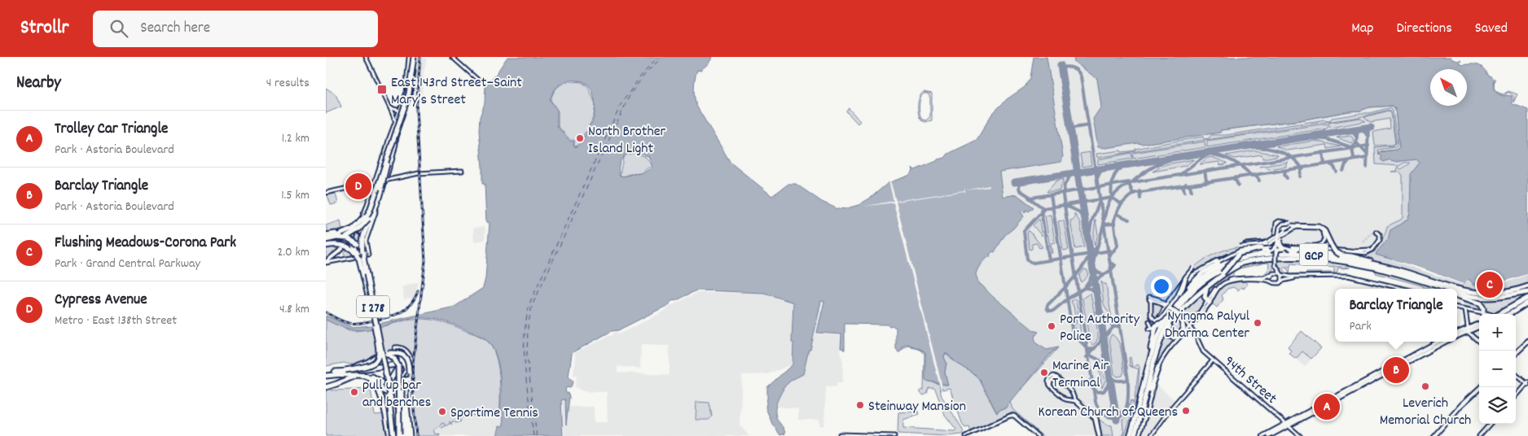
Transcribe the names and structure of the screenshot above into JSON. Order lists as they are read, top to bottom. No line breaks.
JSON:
{"streets":{"highway":["GCP","I 278"],"street":["94th Street"]},"crossings":[["GCP","94th Street"]],"places":{"transit":["East 143rd Street–Saint Mary’s Street"],"other":["North Brother Island Light","Nyingma Palyul Dharma Center","Port Authority Police","Marine Air Terminal","Leverich Memorial Church","pull up bar and benches","Steinway Mansion","Korean Church of Queens","Sportime Tennis"]},"north":"top left","page":{"header":"Strollr","search":"Search here","nav":["Map","Directions","Saved"],"heading":["Nearby","4 results"],"list":[{"mark":"A","name":"Trolley Car Triangle","note":"Park · Astoria Boulevard","value":"1.2 km"},{"mark":"B","name":"Barclay Triangle","note":"Park · Astoria Boulevard","value":"1.5 km"},{"mark":"C","name":"Flushing Meadows-Corona Park","note":"Park · Grand Central Parkway","value":"2.0 km"},{"mark":"D","name":"Cypress Avenue","note":"Metro · East 138th Street","value":"4.8 km"}],"pins":["D","C","B","A"],"popup":["Barclay Triangle","Park"],"map_buttons":["+","−"]}}
